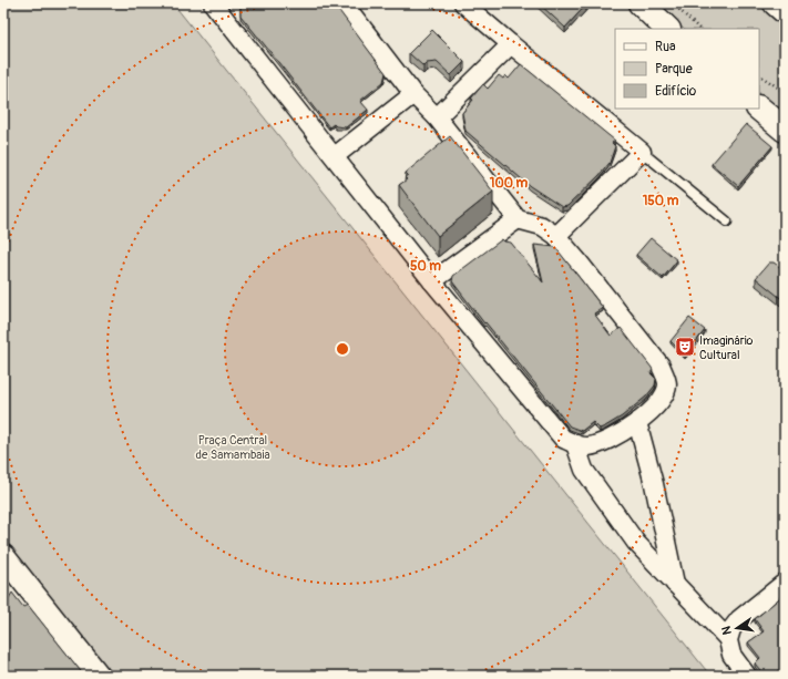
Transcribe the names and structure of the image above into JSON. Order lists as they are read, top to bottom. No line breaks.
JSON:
{"parks":["Praça Central de Samambaia"],"places":{"theatre":["Imaginário Cultural"]},"legend":["Rua","Parque","Edifício"],"north":"left","rings":["100 m","150 m","50 m"]}
